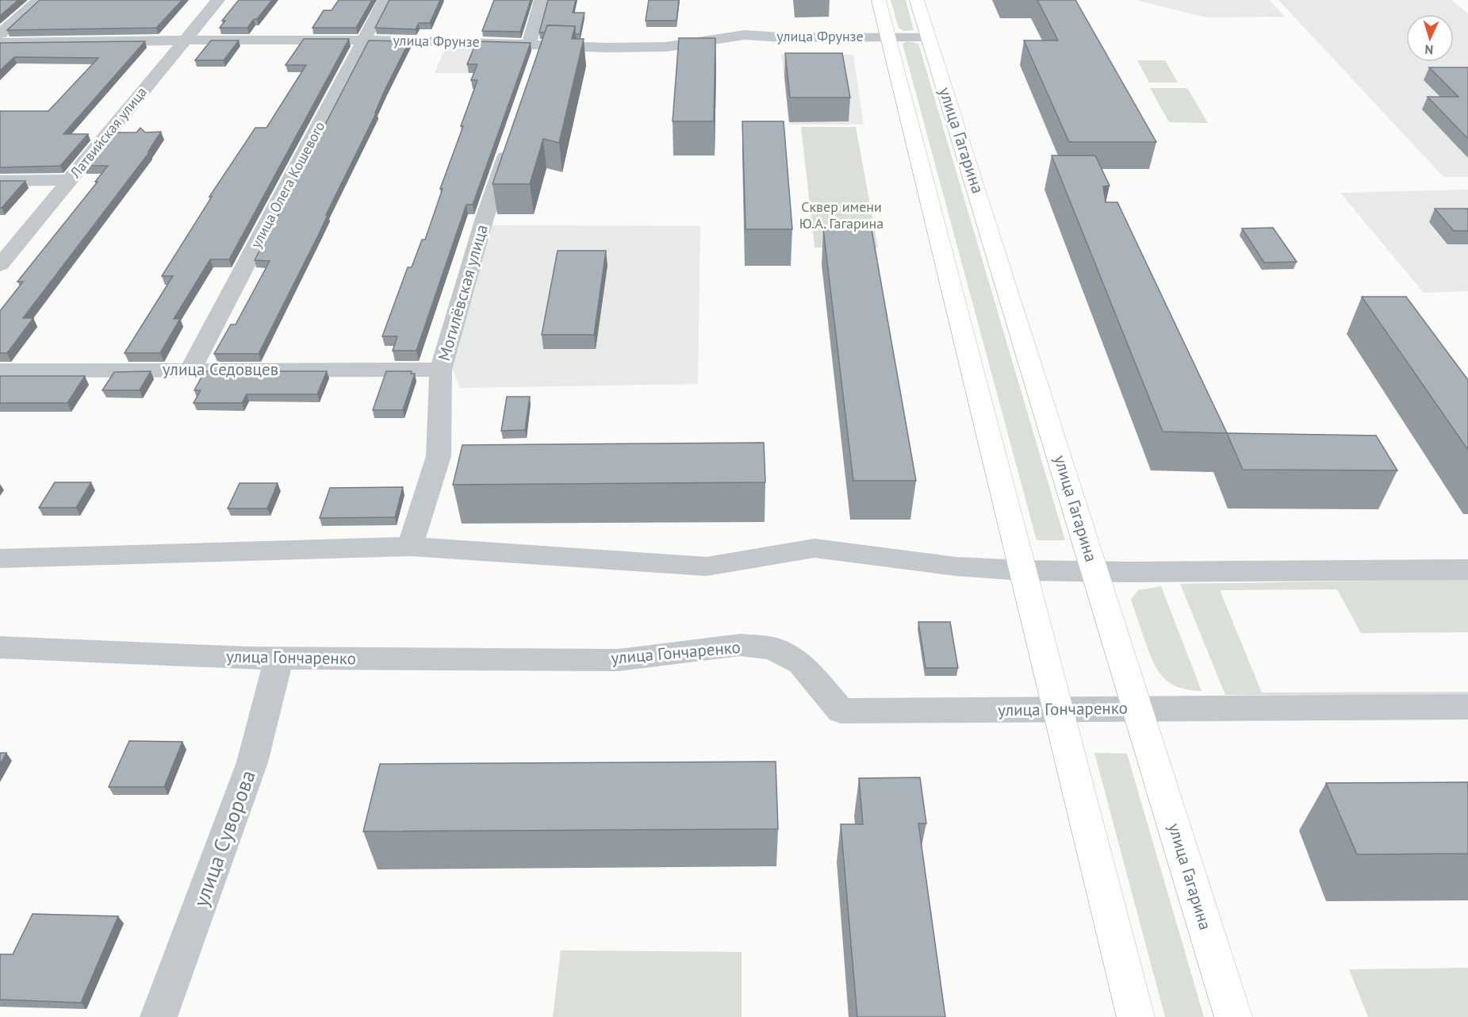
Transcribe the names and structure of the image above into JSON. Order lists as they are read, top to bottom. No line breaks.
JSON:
{"streets":{"main road":["улица Гагарина"],"street":["улица Фрунзе","Латвийская улица","улица Олега Кошевого","Могилёвская улица","улица Седовцев","улица Гончаренко","улица Суворова"]},"crossings":[["улица Фрунзе","Латвийская улица"],["улица Фрунзе","улица Гагарина"],["улица Фрунзе","улица Олега Кошевого"],["улица Гагарина","улица Гончаренко"],["улица Олега Кошевого","улица Седовцев"],["Могилёвская улица","улица Седовцев"],["улица Гончаренко","улица Суворова"]],"parks":["Сквер имени Ю.А. Гагарина"],"north":"bottom"}
